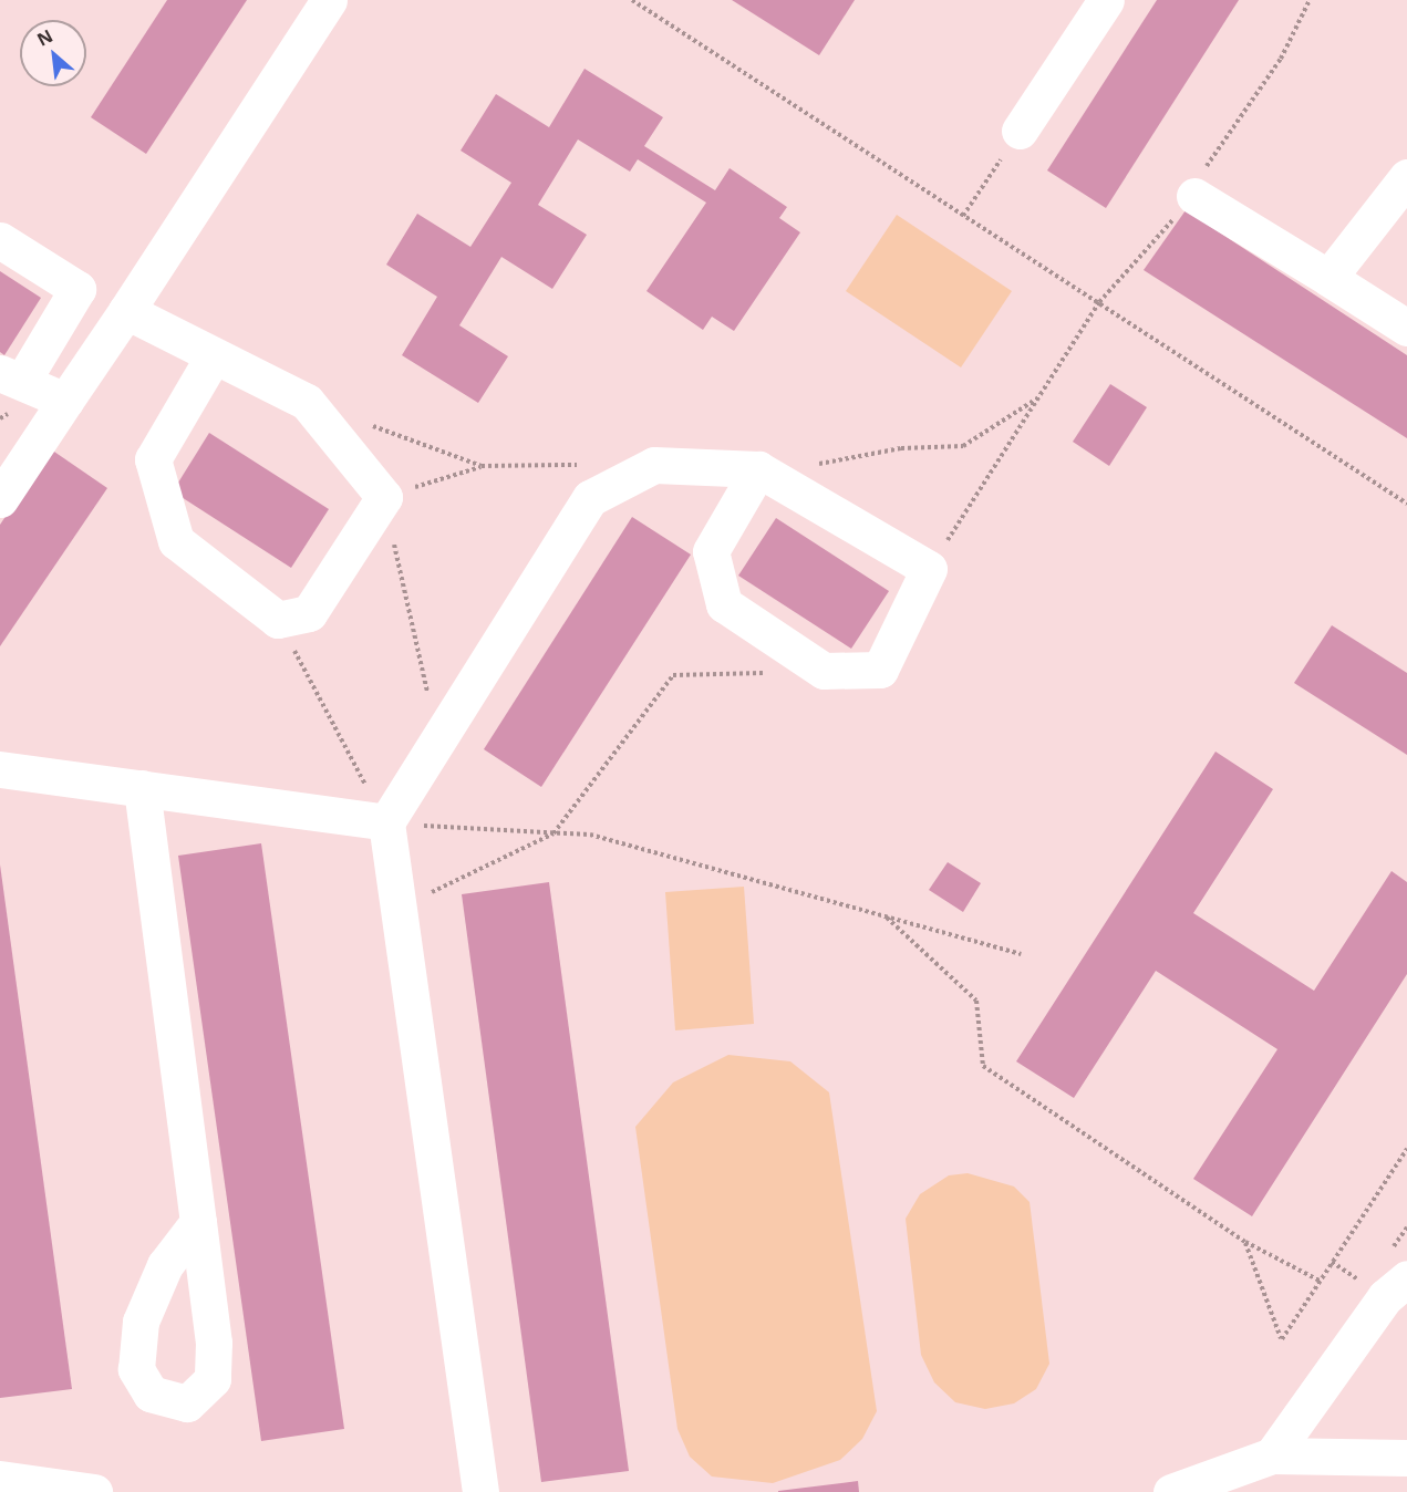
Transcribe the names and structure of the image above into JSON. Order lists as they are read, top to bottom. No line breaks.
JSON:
{"north":"top left"}
